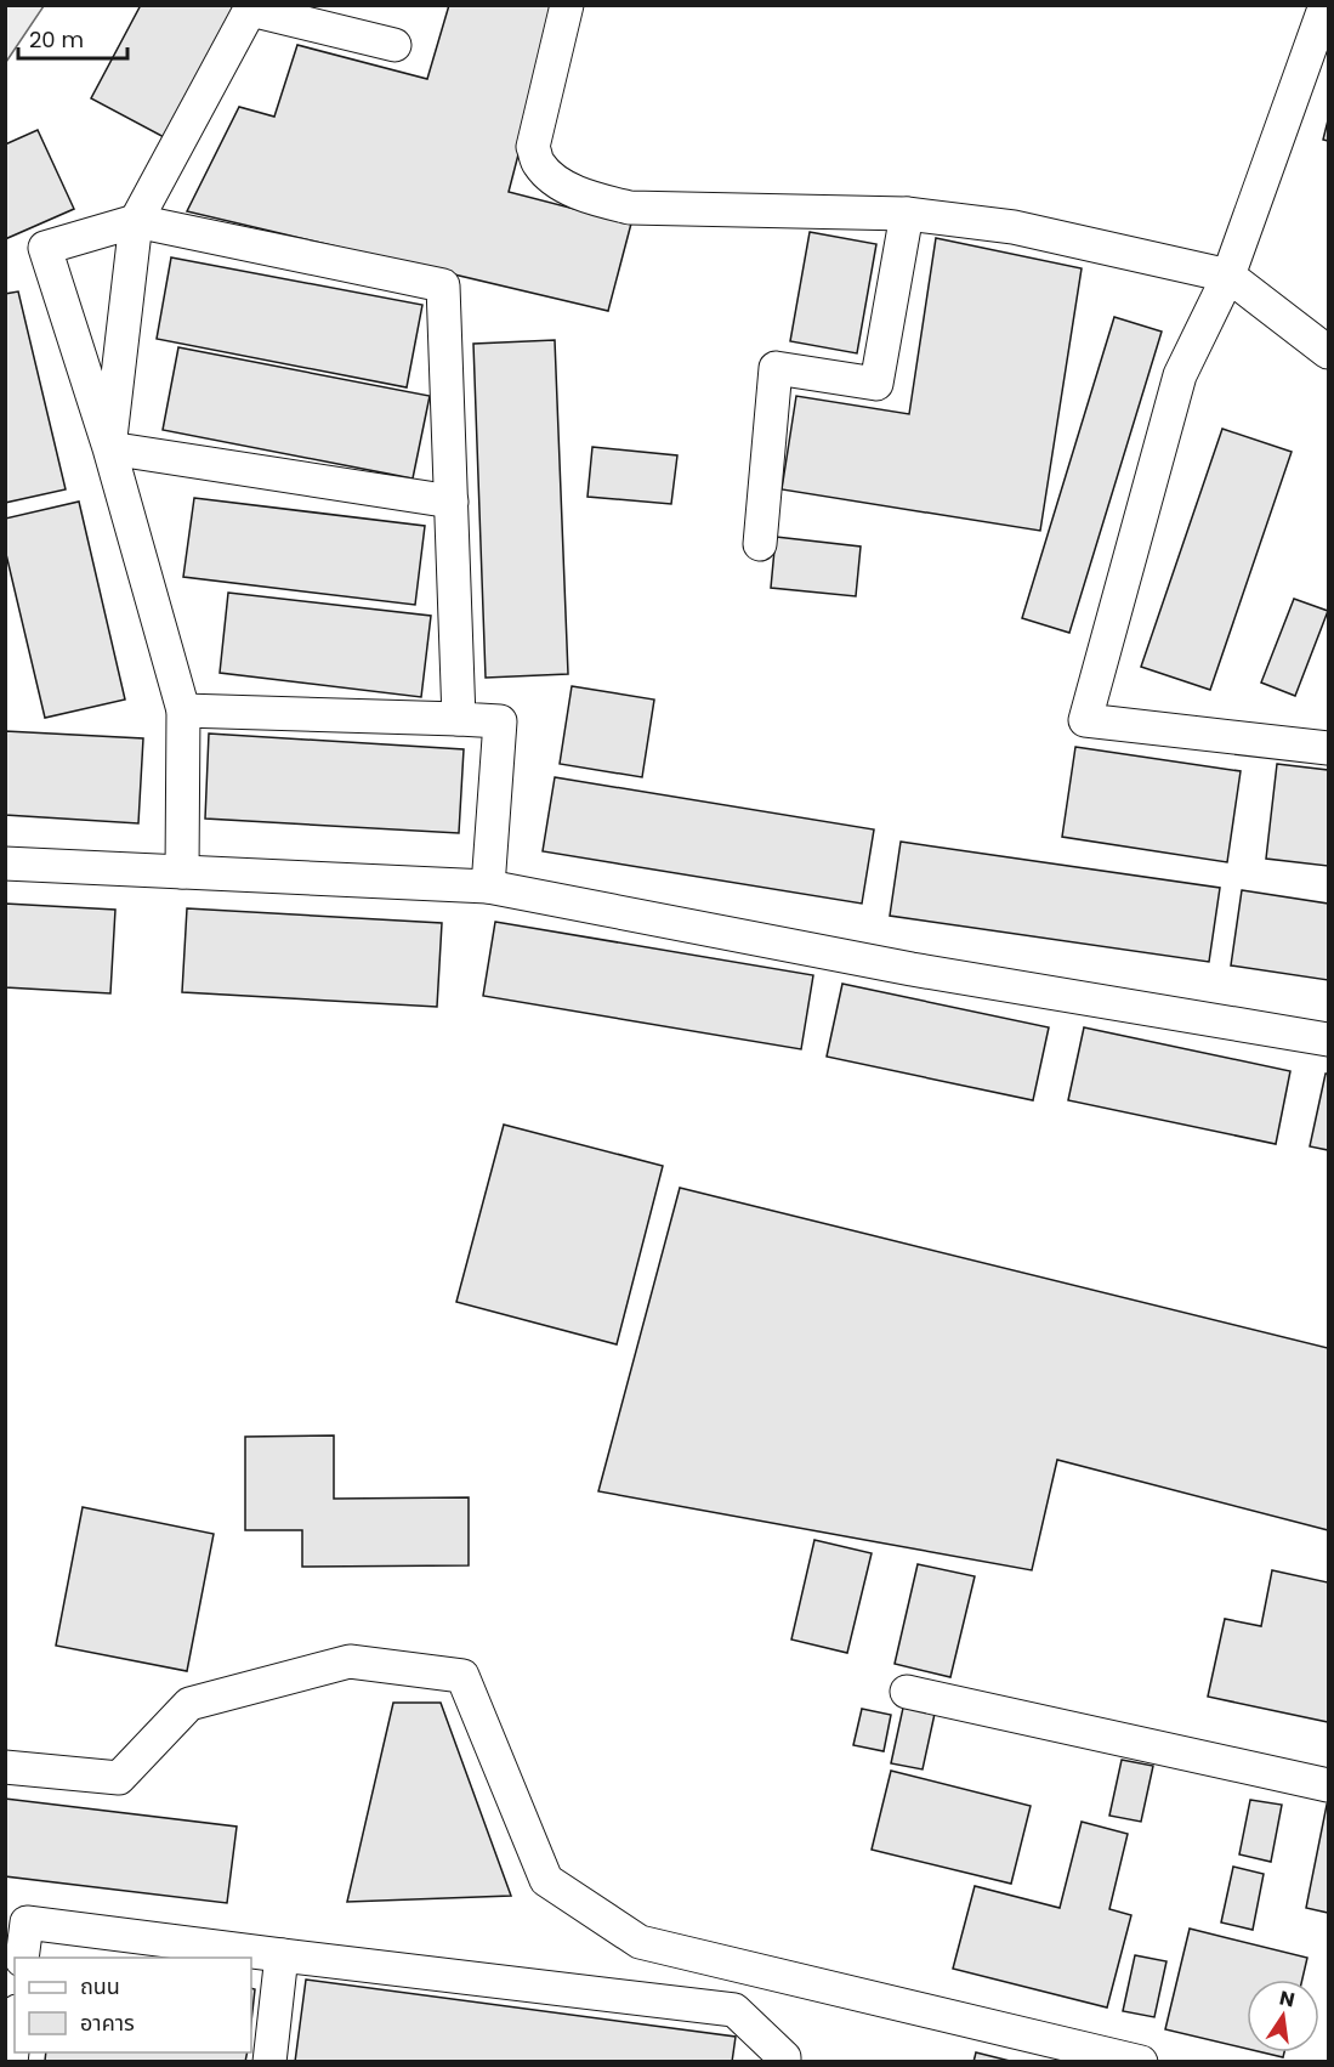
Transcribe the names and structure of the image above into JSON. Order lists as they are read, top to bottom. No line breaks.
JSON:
{"legend":["ถนน","อาคาร"],"scale_bar":"20 m","north":"top"}
